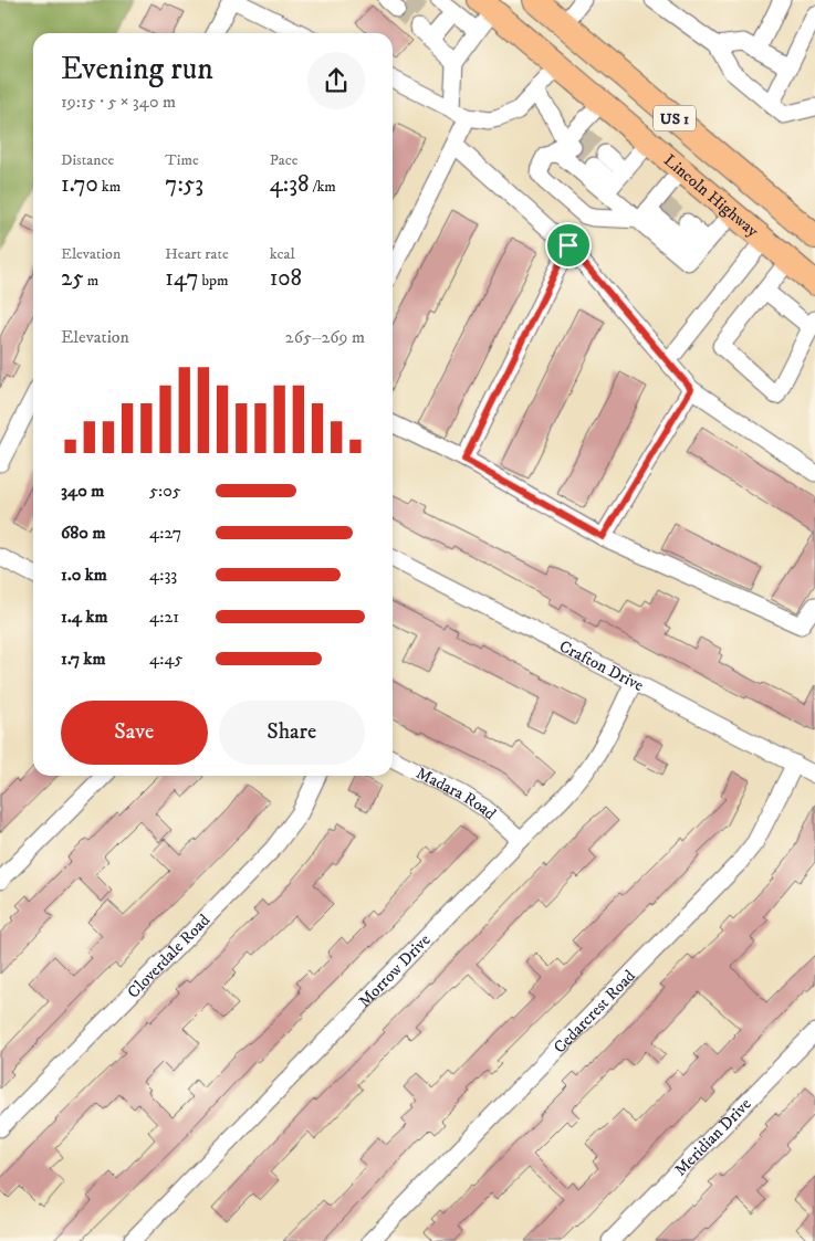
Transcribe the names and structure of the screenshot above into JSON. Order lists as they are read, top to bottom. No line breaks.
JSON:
{"streets":{"highway":["US 1","Lincoln Highway"],"street":["Crafton Drive","Madara Road","Cloverdale Road","Morrow Drive","Cedarcrest Road","Meridian Drive"]},"crossings":[["Crafton Drive","Morrow Drive"],["Crafton Drive","Cedarcrest Road"],["Madara Road","Morrow Drive"]],"page":{"heading":["Evening run","19:15 · 5 × 340 m"],"stats":[["Distance","1.70 km"],["Time","7:53"],["Pace","4:38 /km"],["Elevation","25 m"],["Heart rate","147 bpm"],["kcal","108"]],"chart":["Elevation","265–269 m"],"list":[{"name":"340 m","note":"5:05"},{"name":"680 m","note":"4:27"},{"name":"1.0 km","note":"4:33"},{"name":"1.4 km","note":"4:21"},{"name":"1.7 km","note":"4:45"}],"buttons":["Save","Share"]}}
